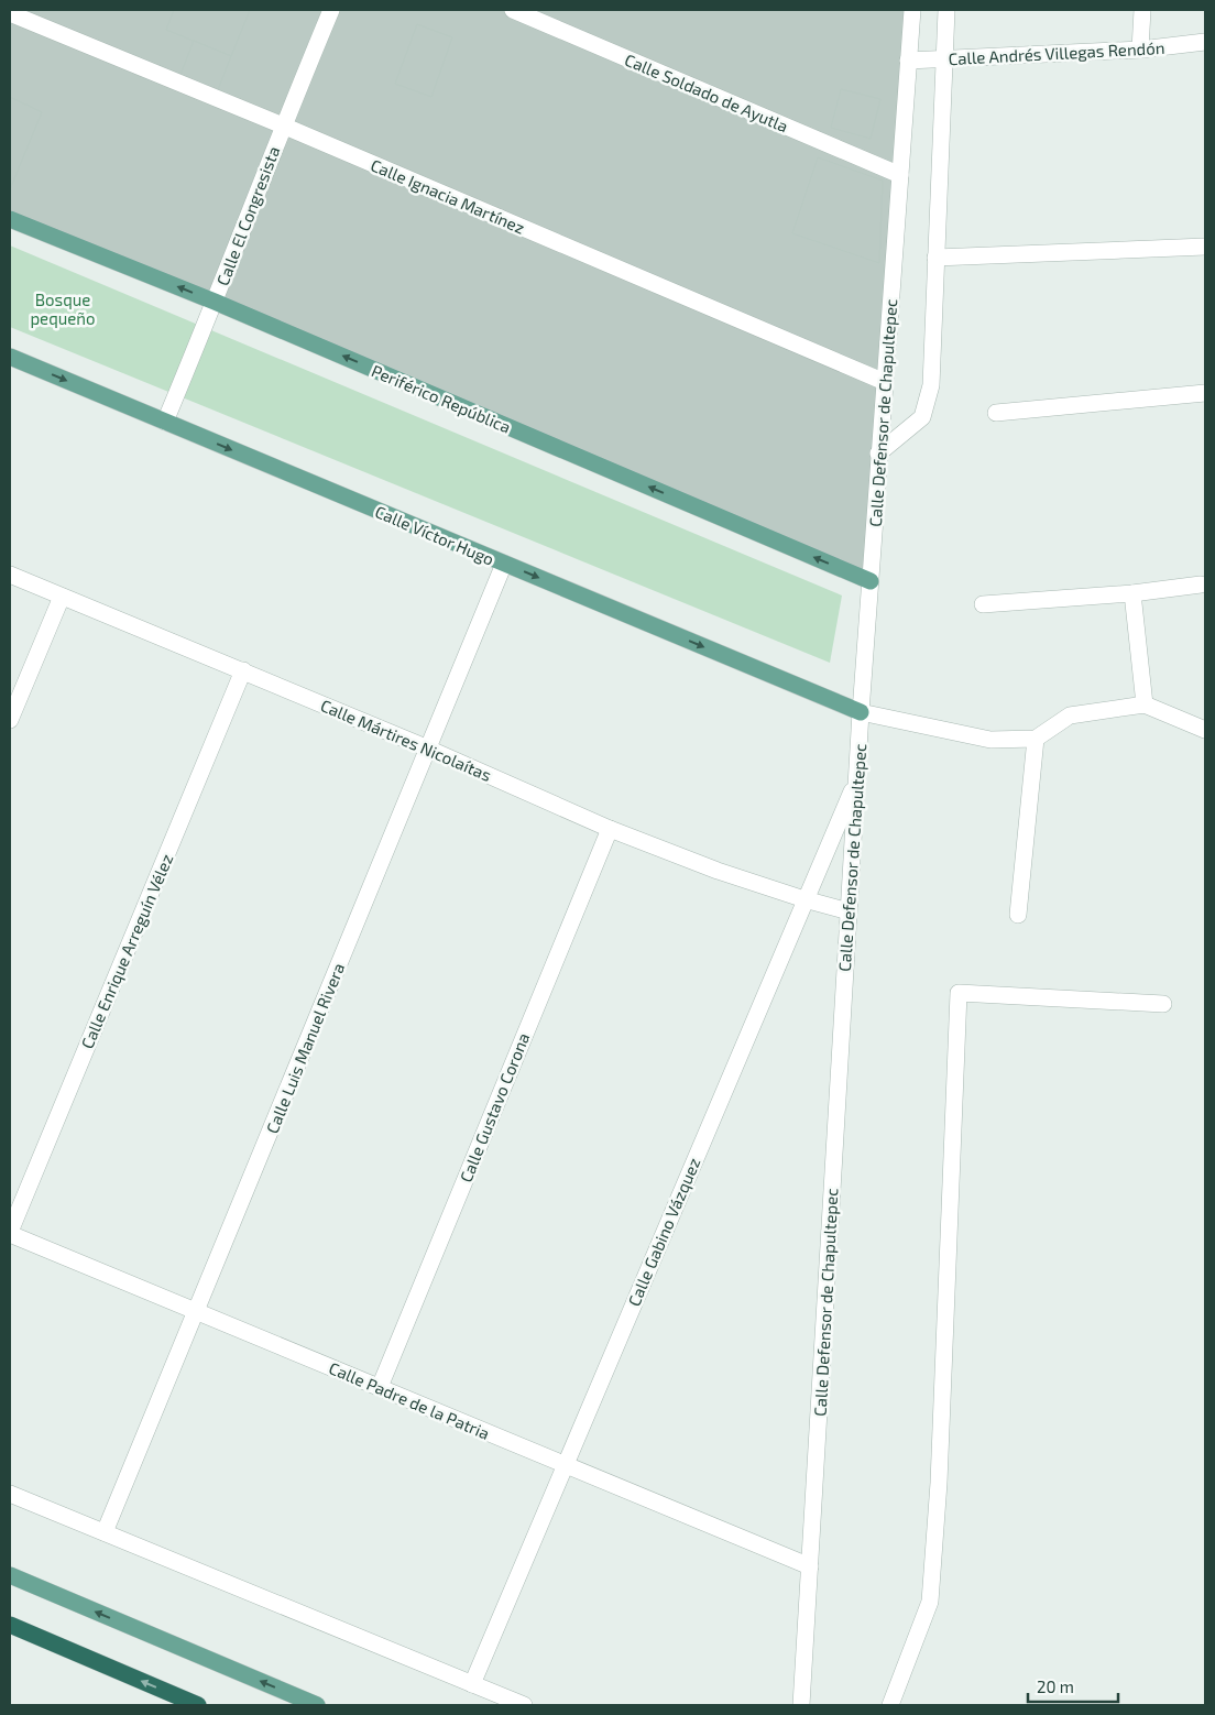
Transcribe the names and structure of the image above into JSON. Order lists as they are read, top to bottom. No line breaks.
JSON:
{"streets":{"main road":["Periférico República","Calle Víctor Hugo"],"street":["Calle Andrés Villegas Rendón","Calle Soldado de Ayutla","Calle Ignacia Martínez","Calle El Congresista","Calle Defensor de Chapultepec","Calle Mártires Nicolaítas","Calle Enrique Arreguín Vélez","Calle Luis Manuel Rivera","Calle Gustavo Corona","Calle Gabino Vázquez","Calle Padre de la Patria"]},"crossings":[["Calle Andrés Villegas Rendón","Calle Defensor de Chapultepec"],["Calle Soldado de Ayutla","Calle Defensor de Chapultepec"],["Calle Ignacia Martínez","Calle El Congresista"],["Calle Ignacia Martínez","Calle Defensor de Chapultepec"],["Calle El Congresista","Periférico República"],["Calle El Congresista","Calle Víctor Hugo"],["Periférico República","Calle Defensor de Chapultepec"],["Calle Defensor de Chapultepec","Calle Víctor Hugo"],["Calle Defensor de Chapultepec","Calle Mártires Nicolaítas"],["Calle Defensor de Chapultepec","Calle Gabino Vázquez"],["Calle Defensor de Chapultepec","Calle Padre de la Patria"],["Calle Víctor Hugo","Calle Luis Manuel Rivera"],["Calle Mártires Nicolaítas","Calle Enrique Arreguín Vélez"],["Calle Mártires Nicolaítas","Calle Luis Manuel Rivera"],["Calle Mártires Nicolaítas","Calle Gustavo Corona"],["Calle Mártires Nicolaítas","Calle Gabino Vázquez"],["Calle Enrique Arreguín Vélez","Calle Padre de la Patria"],["Calle Luis Manuel Rivera","Calle Padre de la Patria"],["Calle Gustavo Corona","Calle Padre de la Patria"],["Calle Gabino Vázquez","Calle Padre de la Patria"]],"one_way":["Periférico República","Calle Víctor Hugo"],"parks":["Bosque pequeño"],"scale_bar":"20 m"}
